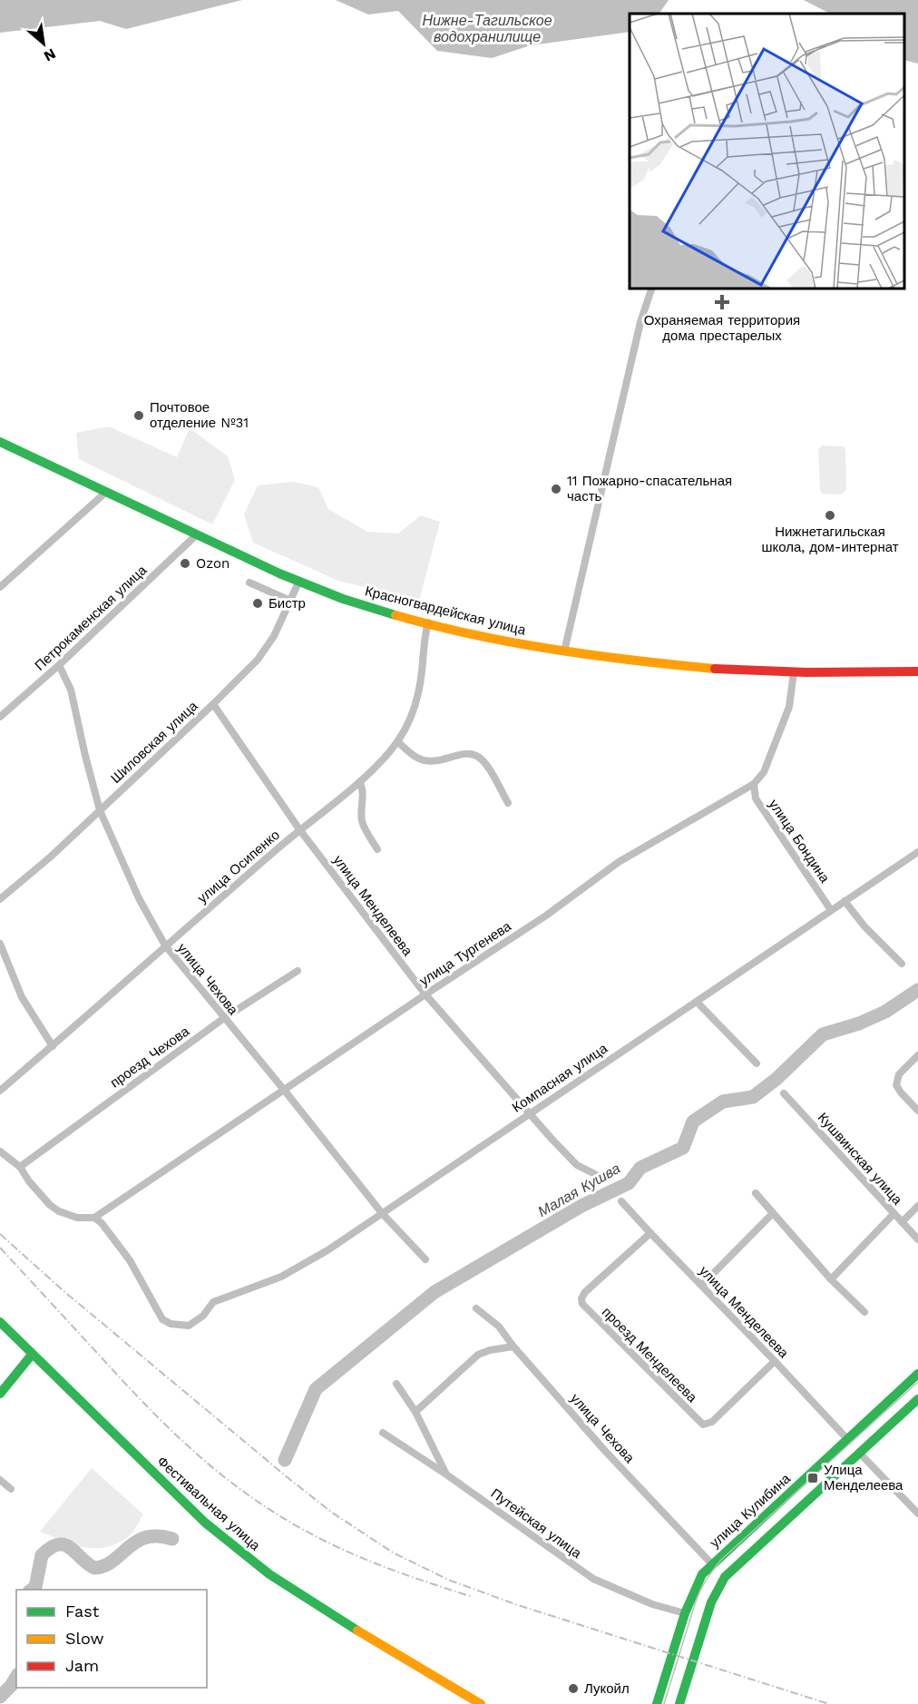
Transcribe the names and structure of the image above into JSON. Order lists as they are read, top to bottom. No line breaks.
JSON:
{"streets":{"main road":["Красногвардейская улица","Фестивальная улица","улица Кулибина"],"street":["Петрокаменская улица","Шиловская улица","улица Бондина","улица Осипенко","улица Менделеева","улица Тургенева","улица Чехова","проезд Чехова","Компасная улица","Кушвинская улица","проезд Менделеева","Путейская улица"]},"crossings":[["Красногвардейская улица","Петрокаменская улица"],["Красногвардейская улица","Шиловская улица"],["Красногвардейская улица","улица Осипенко"],["Красногвардейская улица","улица Тургенева"],["Петрокаменская улица","улица Чехова"],["Шиловская улица","улица Менделеева"],["Шиловская улица","улица Чехова"],["улица Бондина","улица Тургенева"],["улица Бондина","Компасная улица"],["улица Осипенко","улица Менделеева"],["улица Осипенко","улица Чехова"],["улица Менделеева","улица Тургенева"],["улица Менделеева","Компасная улица"],["улица Менделеева","проезд Менделеева"],["улица Менделеева","улица Кулибина"],["улица Тургенева","улица Чехова"],["улица Тургенева","Компасная улица"],["улица Чехова","проезд Чехова"],["улица Чехова","Компасная улица"],["улица Чехова","улица Кулибина"],["улица Кулибина","Путейская улица"]],"water":["Нижне-Тагильское водохранилище","Малая Кушва"],"places":{"health":["Охраняемая территория дома престарелых"],"other":["Почтовое отделение №31","11 Пожарно-спасательная часть","Нижнетагильская школа, дом-интернат","Ozon","Бистр","Лукойл"],"transit":["Улица Менделеева"]},"legend":["Fast","Slow","Jam"],"north":"bottom right"}
